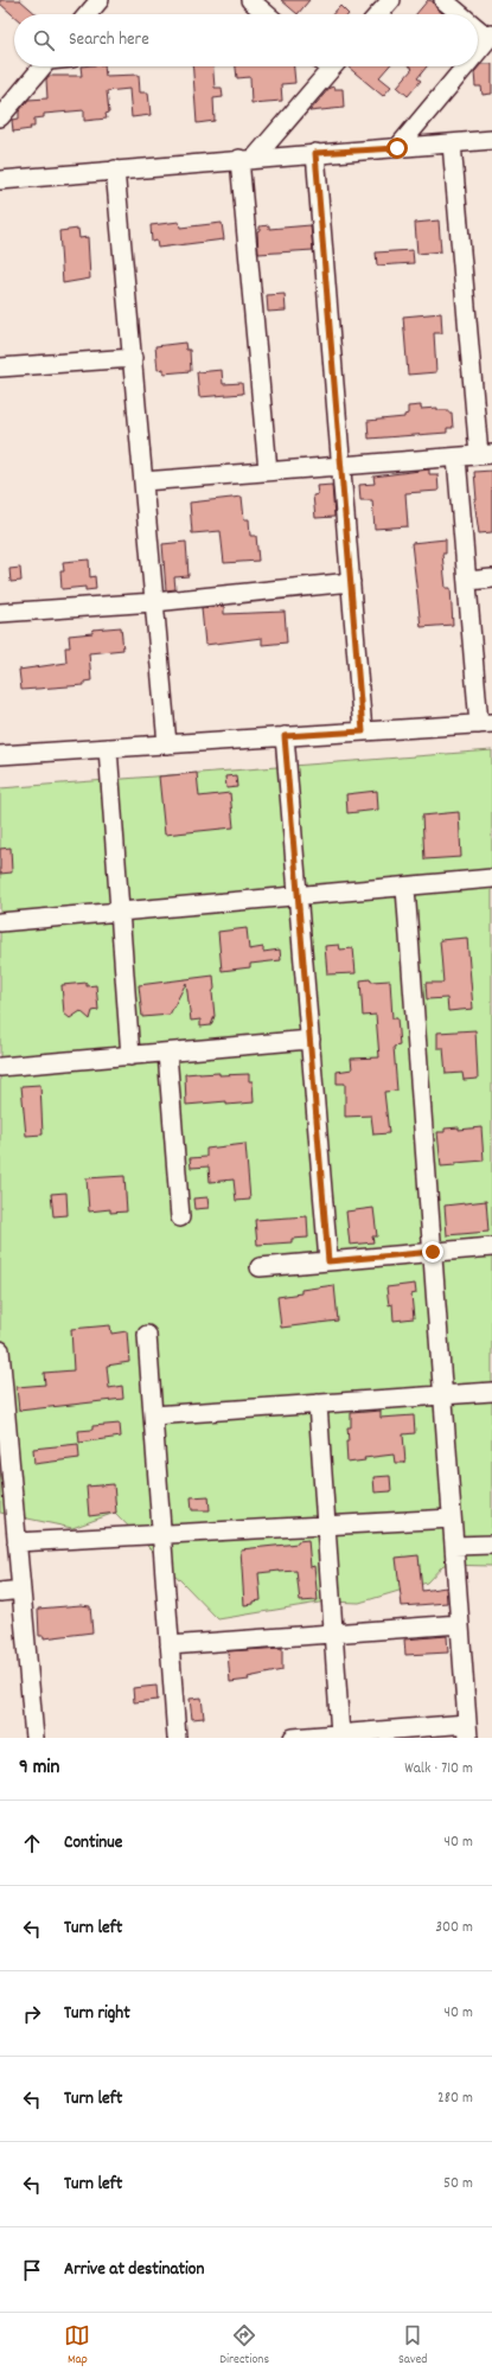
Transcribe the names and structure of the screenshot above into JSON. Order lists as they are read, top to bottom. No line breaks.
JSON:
{"page":{"search":"Search here","heading":["9 min","Walk · 710 m"],"list":[["Continue","40 m"],["Turn left","300 m"],["Turn right","40 m"],["Turn left","280 m"],["Turn left","50 m"],"Arrive at destination"],"nav":["Map","Directions","Saved"]}}
